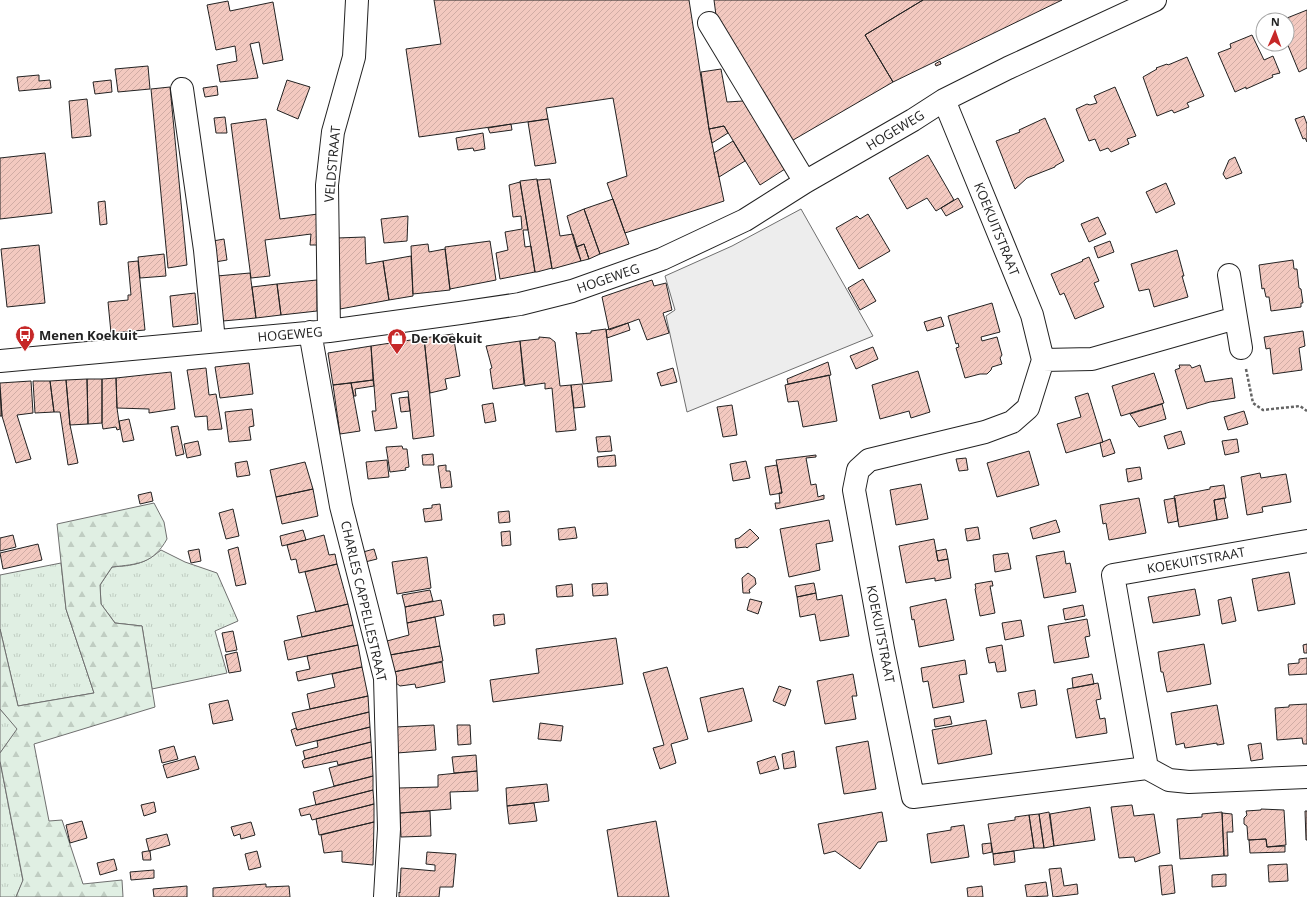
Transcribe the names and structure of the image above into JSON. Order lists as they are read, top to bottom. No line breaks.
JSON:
{"streets":{"street":["HOGEWEG","VELDSTRAAT","KOEKUITSTRAAT","CHARLES CAPPELLESTRAAT"]},"crossings":[["HOGEWEG","VELDSTRAAT"],["HOGEWEG","KOEKUITSTRAAT"],["HOGEWEG","CHARLES CAPPELLESTRAAT"],["VELDSTRAAT","CHARLES CAPPELLESTRAAT"]],"places":{"bus stop":["Menen Koekuit"],"shop":["De Koekuit"]},"north":"top"}
